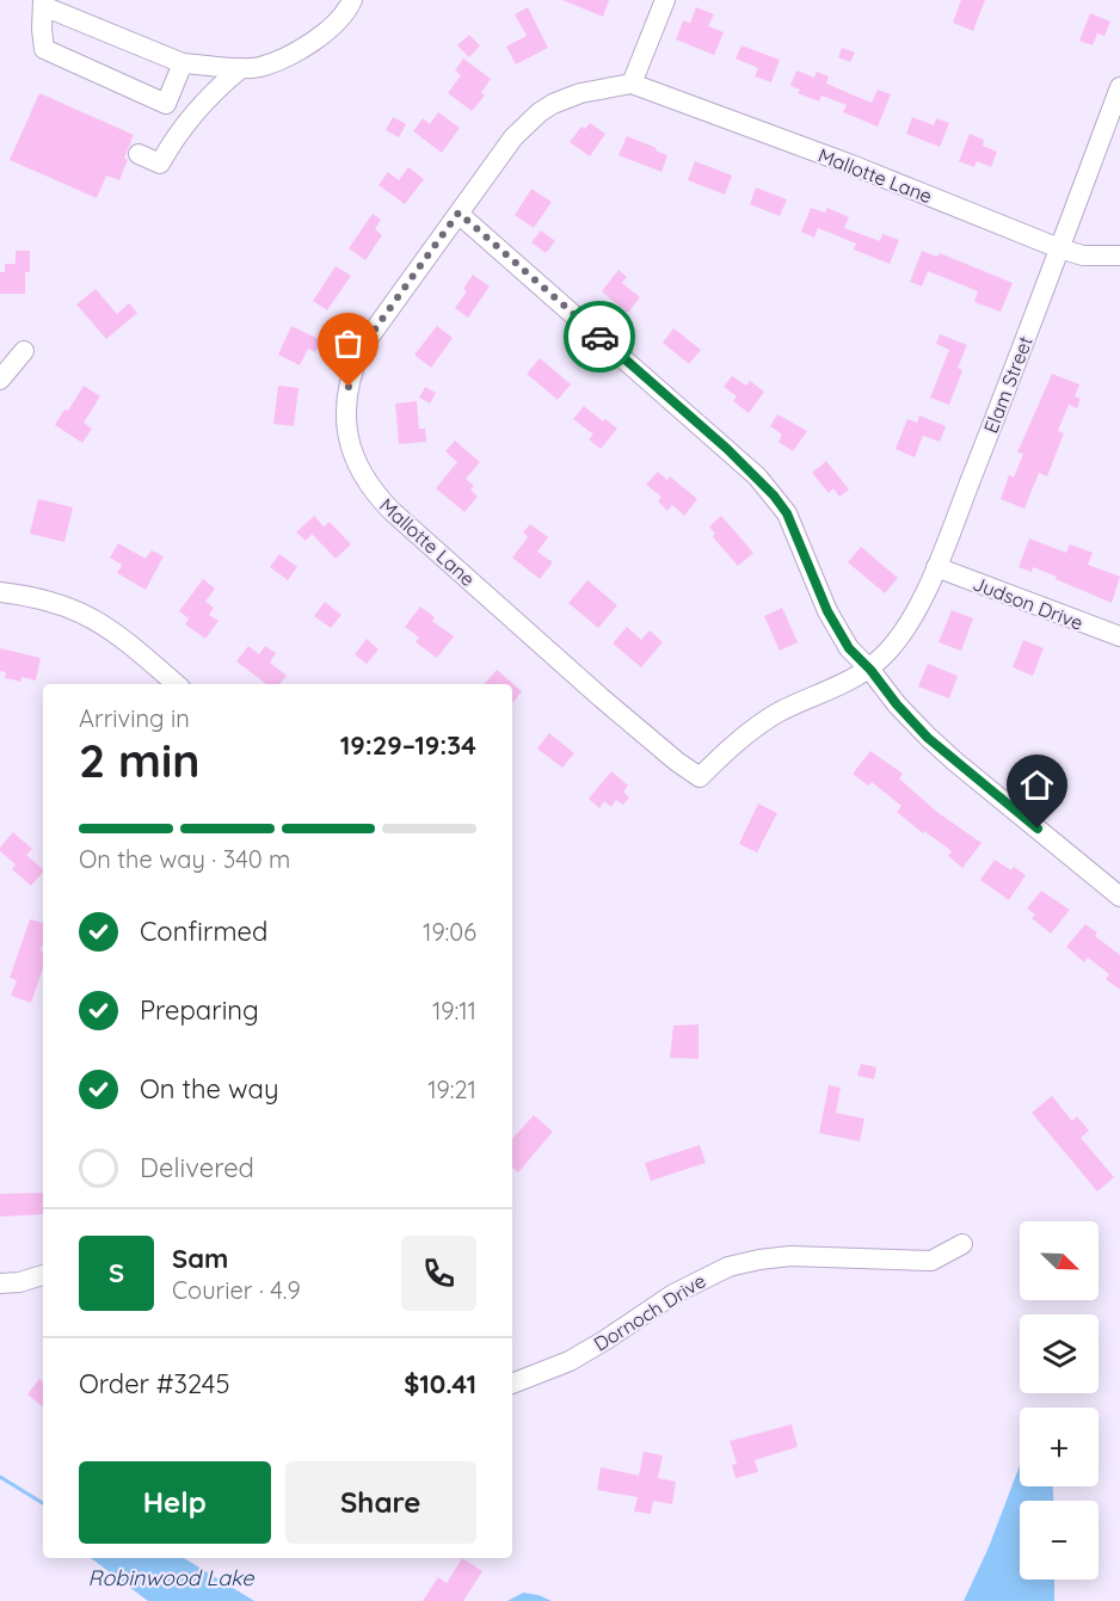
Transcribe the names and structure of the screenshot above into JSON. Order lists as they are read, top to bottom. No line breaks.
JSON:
{"streets":{"street":["Mallotte Lane","Elam Street","Judson Drive","Dornoch Drive"]},"crossings":[["Mallotte Lane","Elam Street"],["Elam Street","Judson Drive"]],"water":["Robinwood Lake"],"north":"bottom right","page":{"heading":["2 min","Arriving in","19:29–19:34"],"panel":["Sam","Courier · 4.9","Order #3245","$10.41"],"bar":"On the way · 340 m","list":[["Confirmed","19:06"],["Preparing","19:11"],["On the way","19:21"],"Delivered"],"map_buttons":["+","−"],"round":"S","buttons":["Help","Share"]}}
